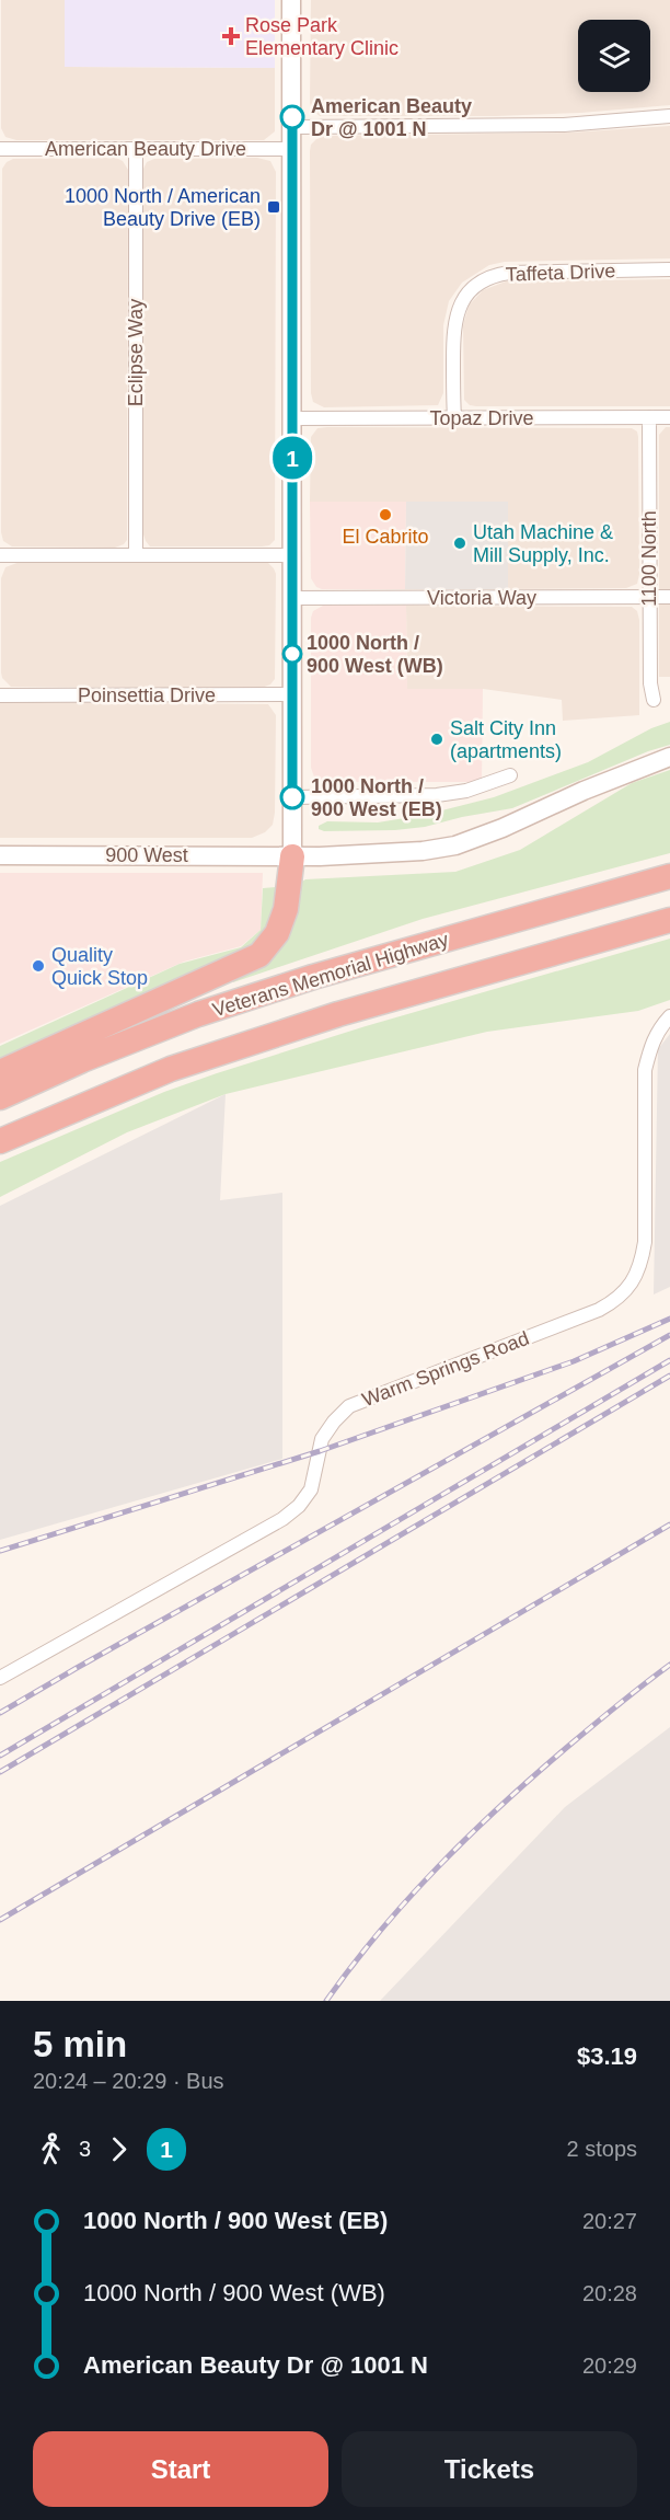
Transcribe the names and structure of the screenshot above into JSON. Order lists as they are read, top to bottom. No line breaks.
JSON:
{"streets":{"highway":["Veterans Memorial Highway"],"street":["American Beauty Drive","Taffeta Drive","Eclipse Way","Topaz Drive","1100 North","Victoria Way","Poinsettia Drive","900 West","Warm Springs Road"]},"crossings":[["American Beauty Drive","Eclipse Way"],["Taffeta Drive","Topaz Drive"],["Topaz Drive","1100 North"],["1100 North","Victoria Way"]],"places":{"health":["Rose Park Elementary Clinic"],"other":["American Beauty Dr @ 1001 N","El Cabrito","Utah Machine & Mill Supply, Inc.","1000 North / 900 West (WB)","Salt City Inn (apartments)","1000 North / 900 West (EB)","Quality Quick Stop"],"transit":["1000 North / American Beauty Drive (EB)"]},"lines":["bus line 1"],"page":{"on_map":"1","heading":["5 min","20:24 – 20:29 · Bus","$3.19"],"legs":["3","1","2 stops"],"list":[{"name":"1000 North / 900 West (EB)","value":"20:27"},{"name":"1000 North / 900 West (WB)","value":"20:28"},{"name":"American Beauty Dr @ 1001 N","value":"20:29"}],"buttons":["Start","Tickets"]}}
